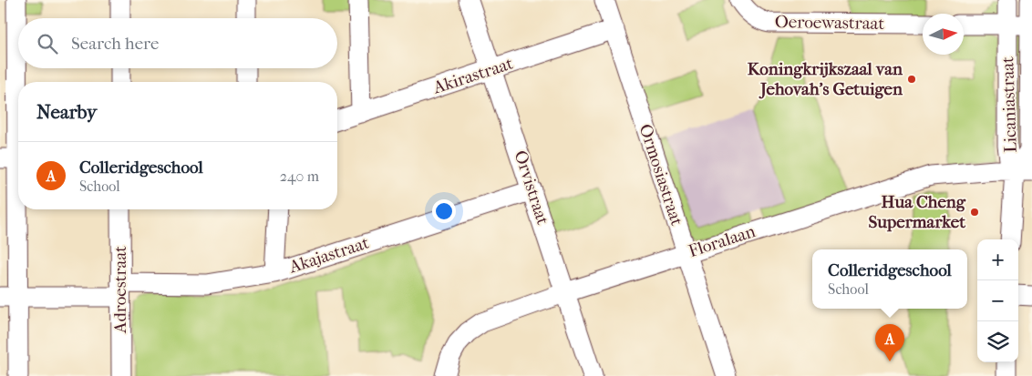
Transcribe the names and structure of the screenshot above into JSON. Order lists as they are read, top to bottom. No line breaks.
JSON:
{"streets":{"street":["Oeroewastraat","Akirastraat","Licaniastraat","Ormosiastraat","Orvistraat","Floralaan","Akajastraat","Adroestraat"]},"crossings":[["Akirastraat","Ormosiastraat"],["Akirastraat","Orvistraat"],["Licaniastraat","Floralaan"],["Ormosiastraat","Floralaan"],["Orvistraat","Floralaan"],["Orvistraat","Akajastraat"],["Akajastraat","Adroestraat"]],"places":["Koningkrijkszaal van Jehovah's Getuigen","Hua Cheng Supermarket"],"north":"right","page":{"search":"Search here","heading":"Nearby","list":[{"mark":"A","name":"Colleridgeschool","note":"School","value":"240 m"}],"map_buttons":["+","−"],"popup":["Colleridgeschool","School"],"pins":"A"}}
